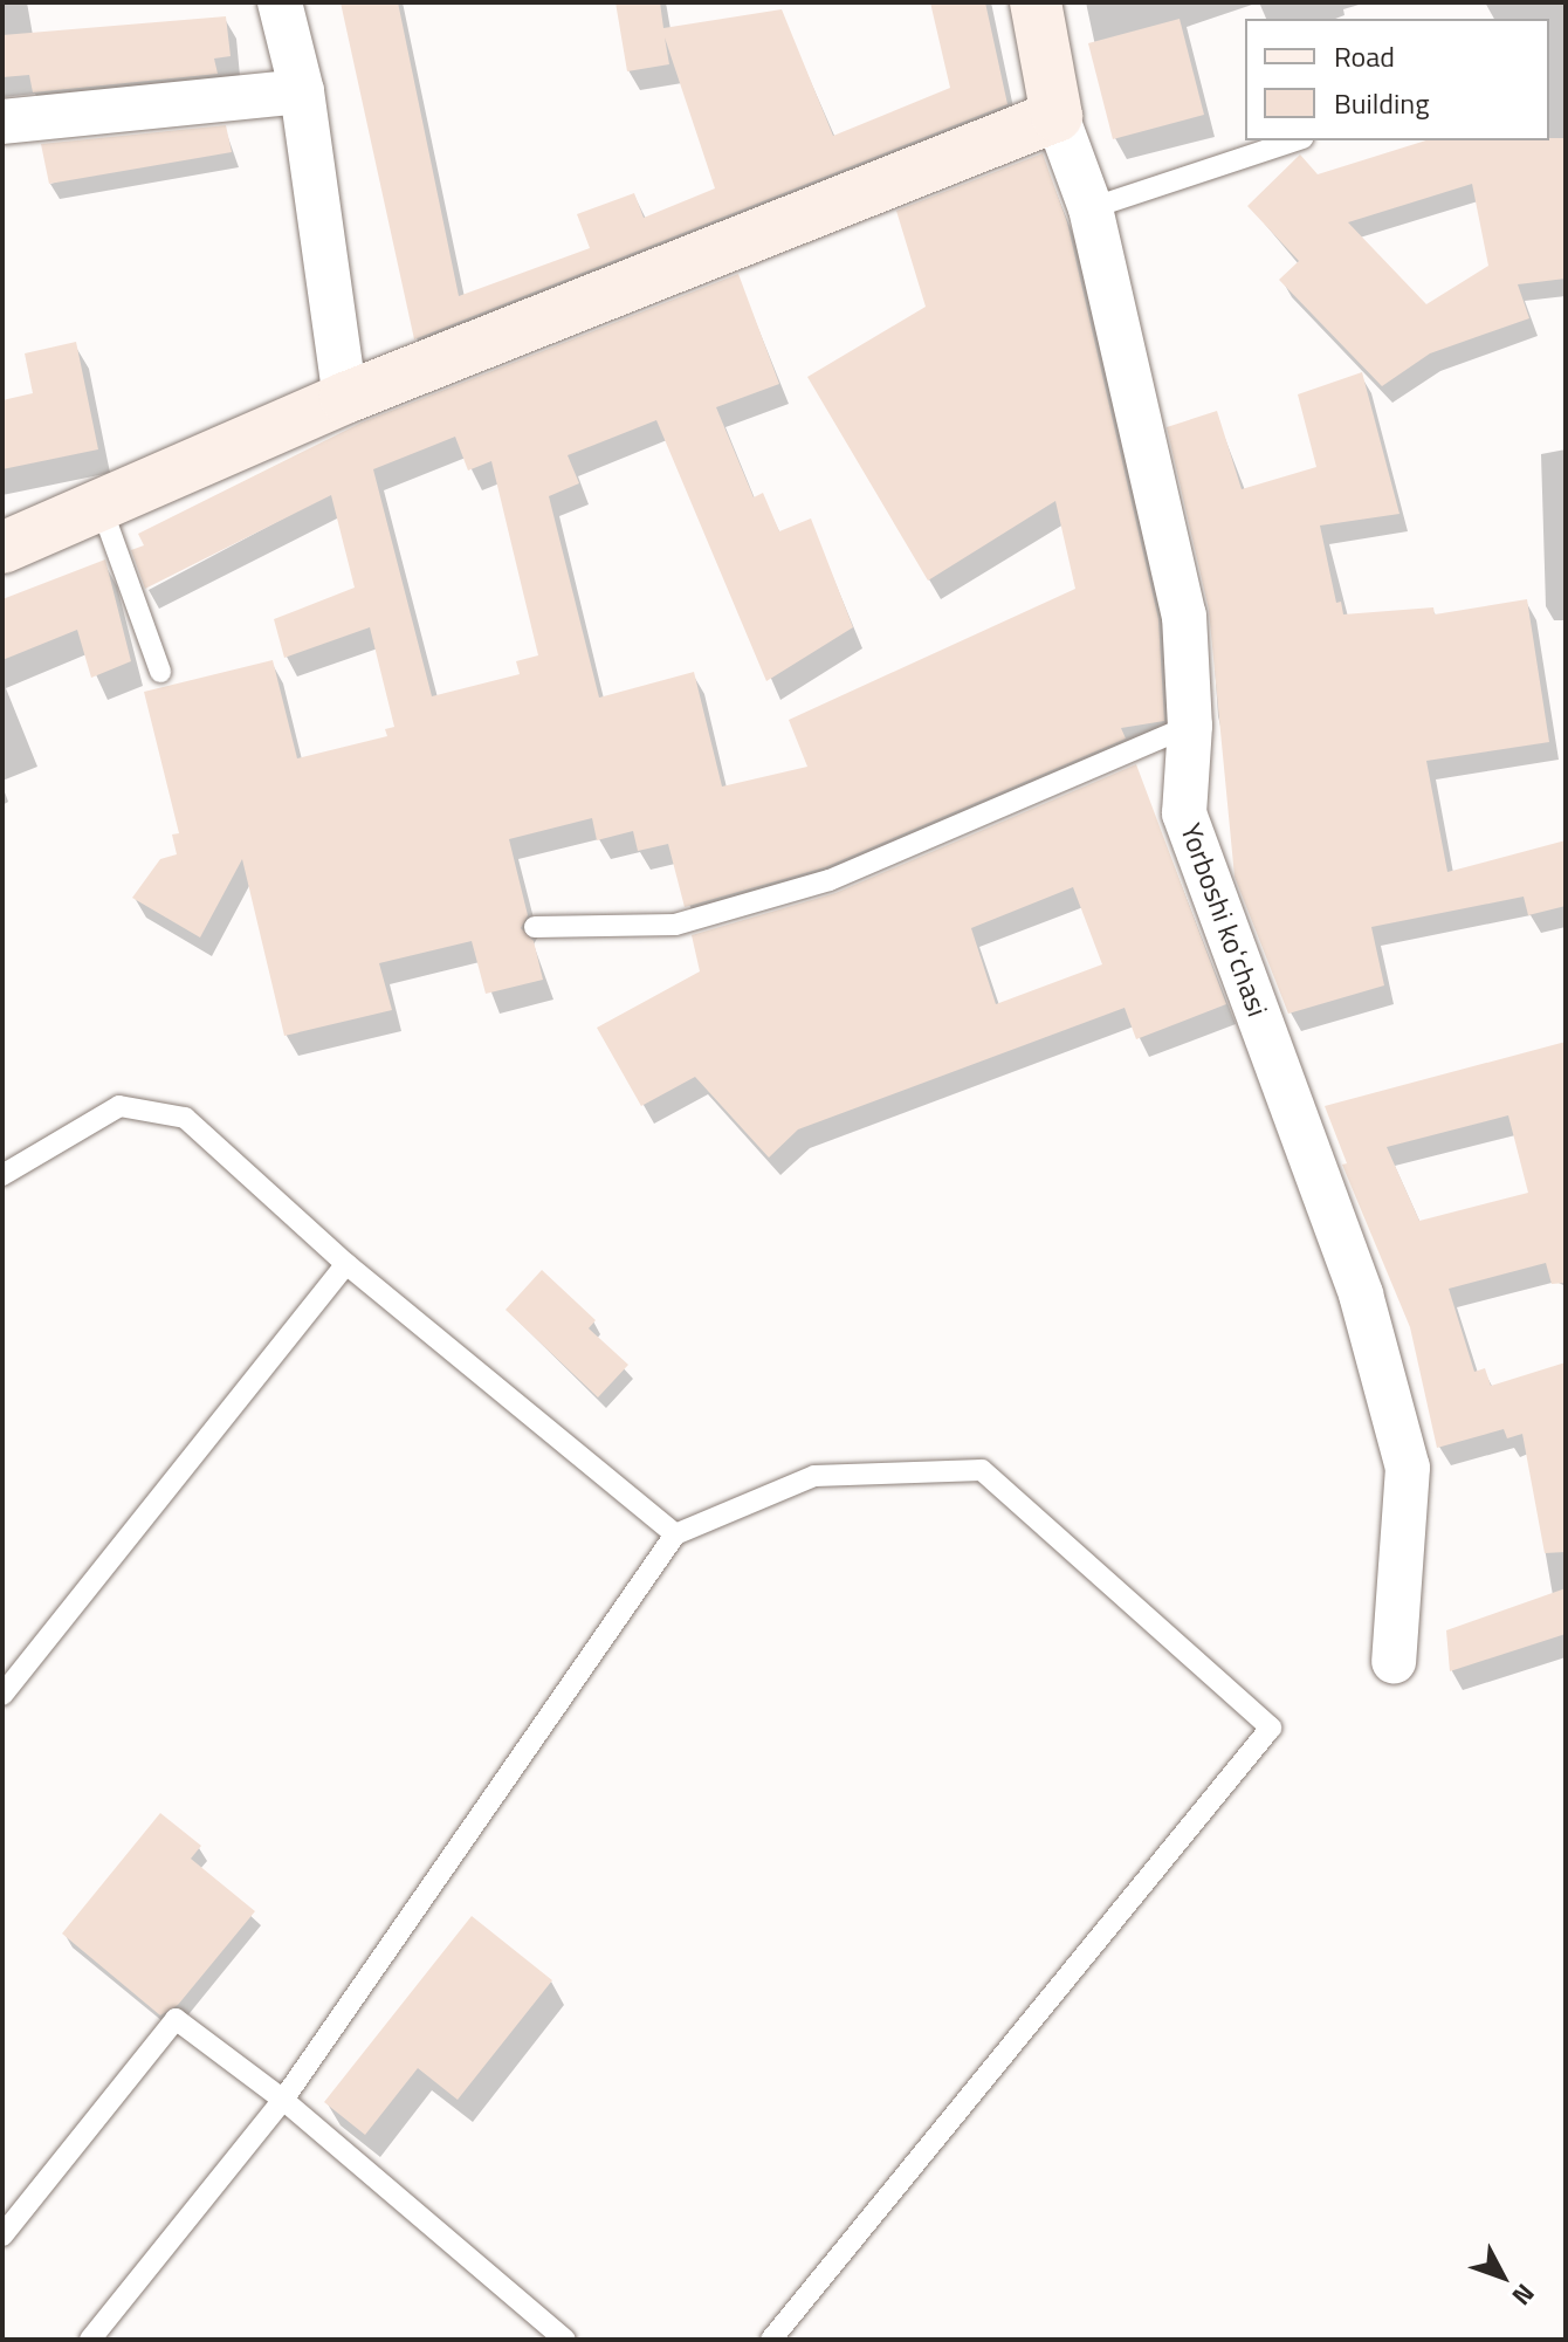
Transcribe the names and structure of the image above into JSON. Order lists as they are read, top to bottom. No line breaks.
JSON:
{"streets":{"street":["Yorboshi koʻchasi"]},"legend":["Road","Building"],"north":"bottom right"}
